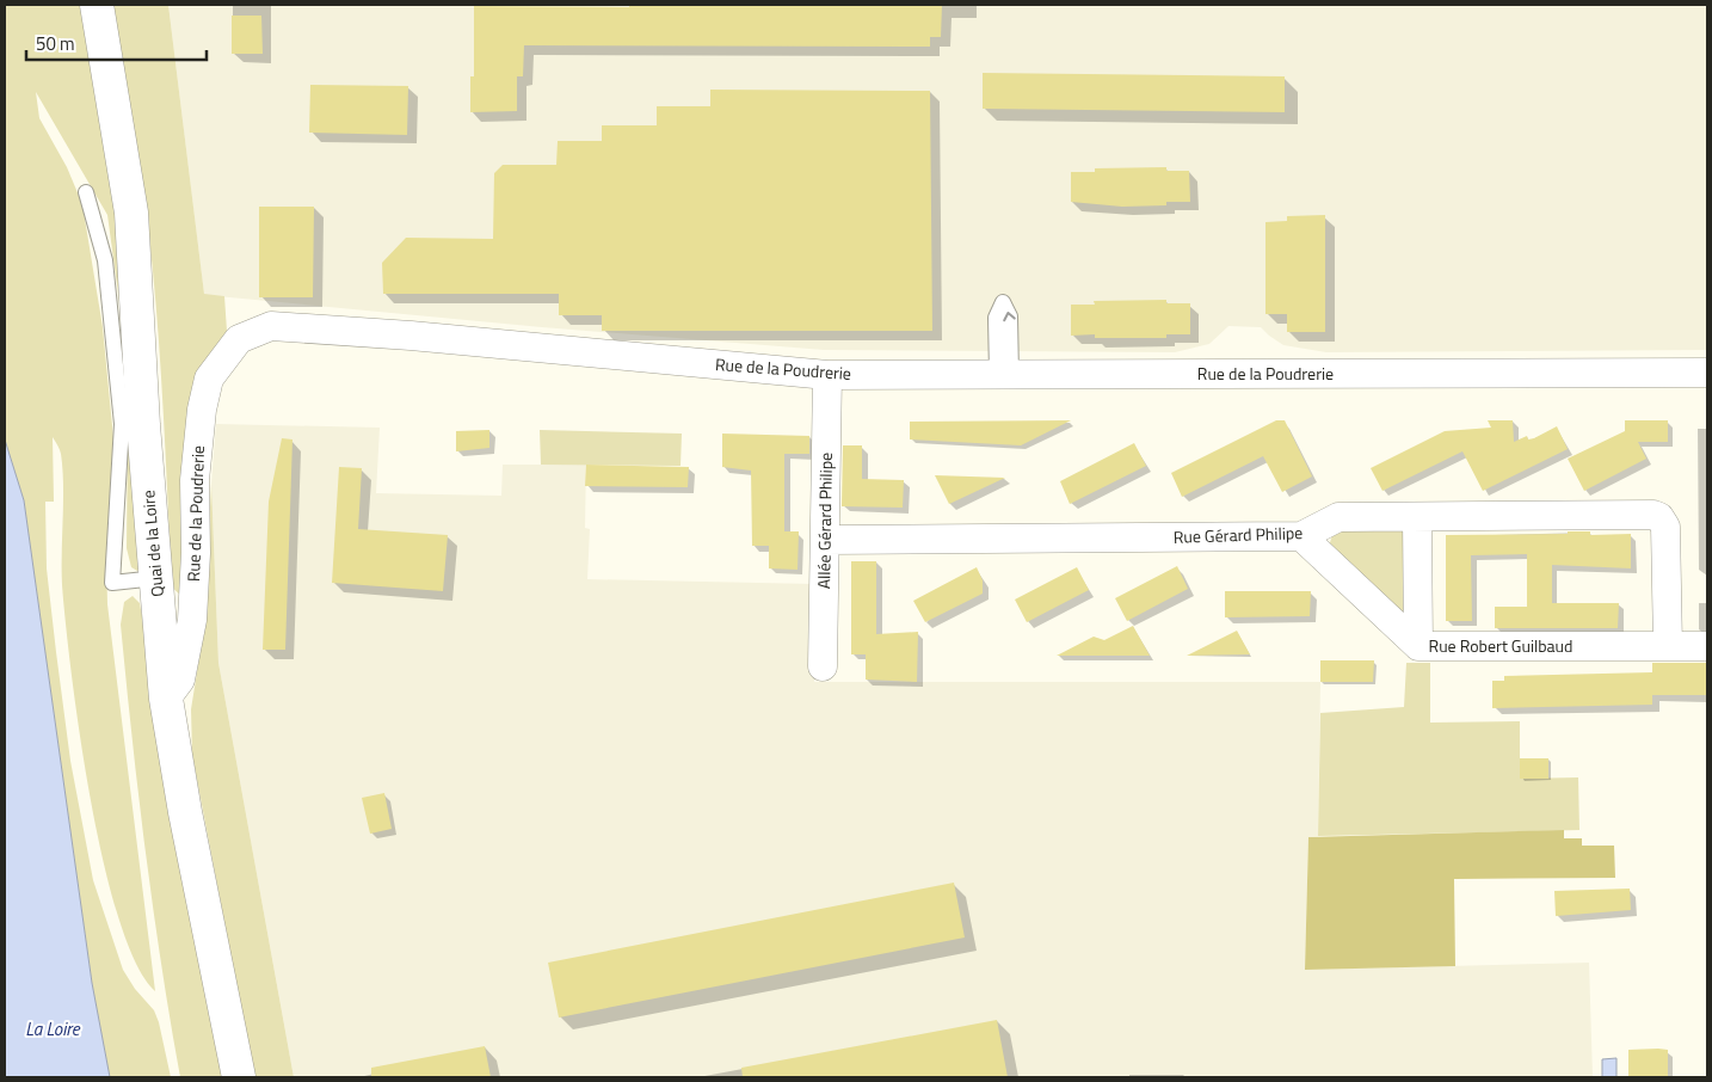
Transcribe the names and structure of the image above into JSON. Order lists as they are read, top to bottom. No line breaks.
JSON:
{"streets":{"main road":["Quai de la Loire"],"street":["Rue de la Poudrerie","Allée Gérard Philipe","Rue Gérard Philipe","Rue Robert Guilbaud"]},"crossings":[["Rue de la Poudrerie","Allée Gérard Philipe"],["Rue de la Poudrerie","Quai de la Loire"],["Allée Gérard Philipe","Rue Gérard Philipe"],["Rue Gérard Philipe","Rue Robert Guilbaud"]],"water":["La Loire"],"scale_bar":"50 m"}
